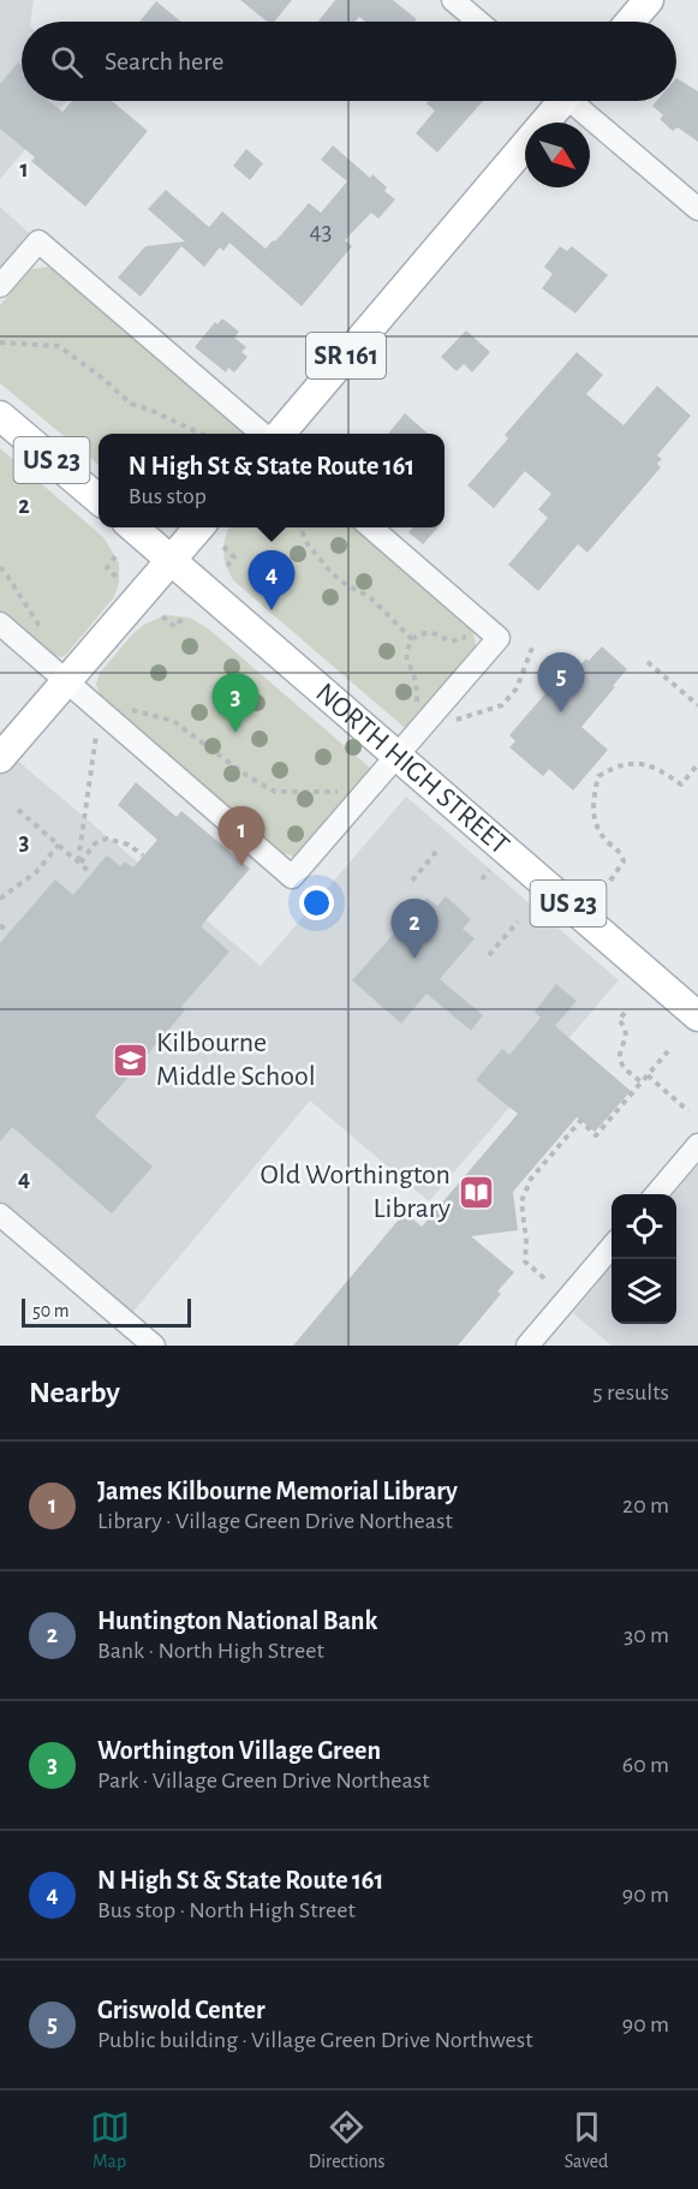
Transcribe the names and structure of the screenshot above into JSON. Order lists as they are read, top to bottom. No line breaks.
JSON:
{"streets":{"main road":["SR 161","US 23","NORTH HIGH STREET"]},"places":{"school or university":["Kilbourne Middle School"],"library":["Old Worthington Library"]},"house_numbers":["43"],"scale_bar":"50 m","north":"bottom right","page":{"search":"Search here","popup":["N High St & State Route 161","Bus stop"],"pins":["4","5","3","1","2"],"scale":"50 m","heading":["Nearby","5 results"],"list":[{"mark":"1","name":"James Kilbourne Memorial Library","note":"Library · Village Green Drive Northeast","value":"20 m"},{"mark":"2","name":"Huntington National Bank","note":"Bank · North High Street","value":"30 m"},{"mark":"3","name":"Worthington Village Green","note":"Park · Village Green Drive Northeast","value":"60 m"},{"mark":"4","name":"N High St & State Route 161","note":"Bus stop · North High Street","value":"90 m"},{"mark":"5","name":"Griswold Center","note":"Public building · Village Green Drive Northwest","value":"90 m"}],"nav":["Map","Directions","Saved"]},"grid":{"rows":["1","2","3","4"]}}
